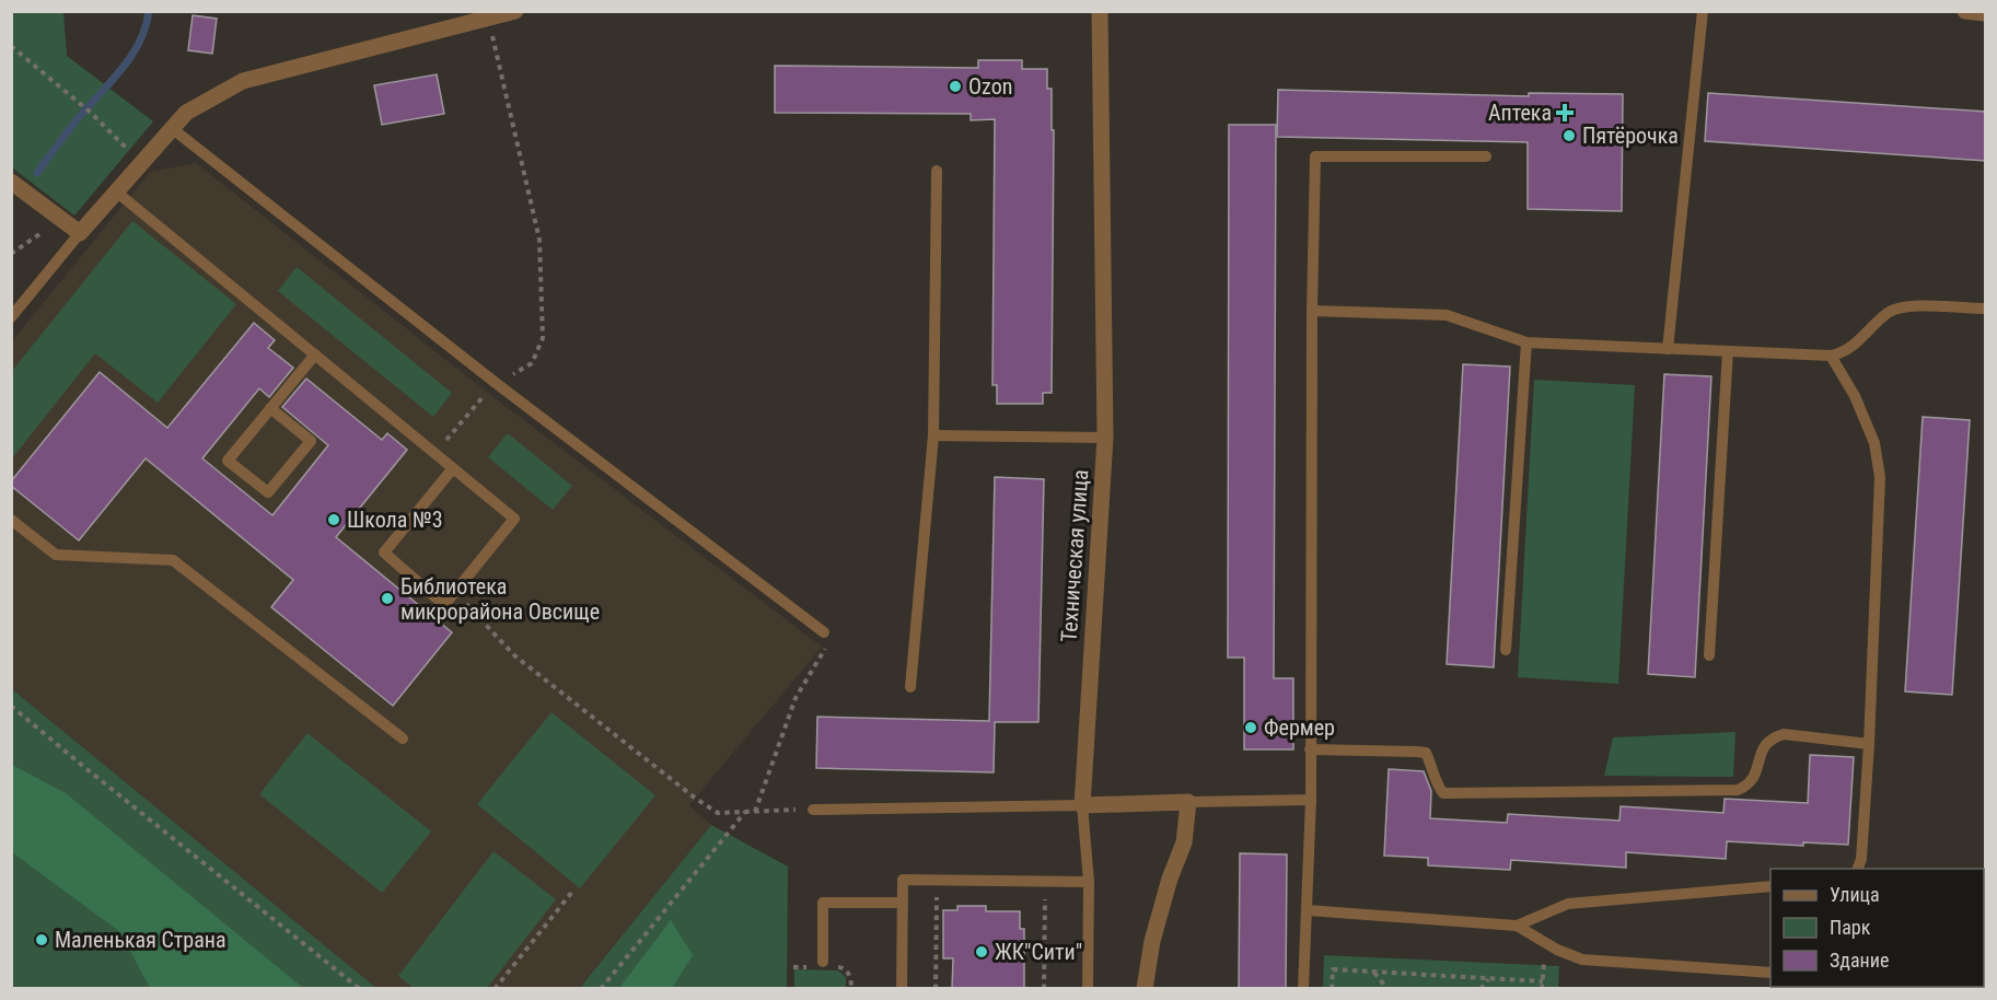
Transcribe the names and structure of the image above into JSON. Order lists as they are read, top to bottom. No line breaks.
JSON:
{"streets":{"street":["Техническая улица"]},"places":{"other":["Ozon","Пятёрочка","Школа №3","Библиотека микрорайона Овсище","Фермер","Маленькая Страна","ЖК\"Сити\""],"health":["Аптека"]},"legend":["Улица","Парк","Здание"]}
